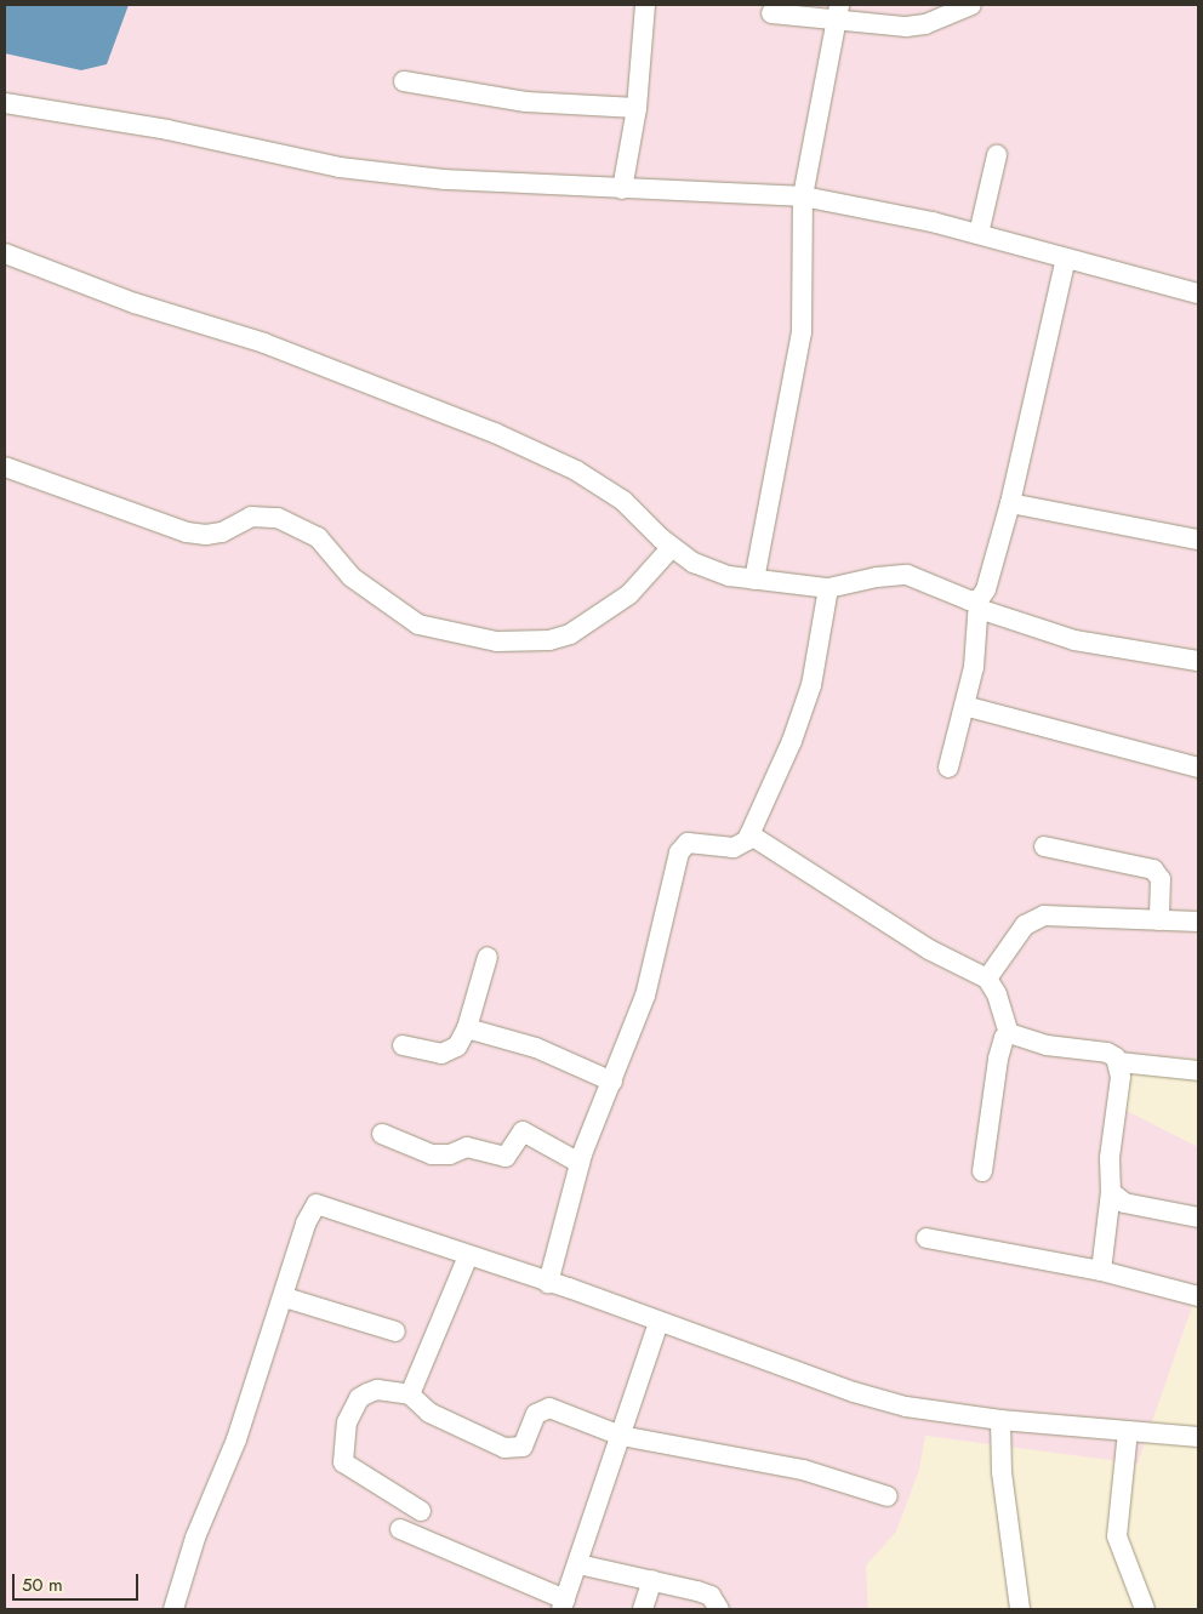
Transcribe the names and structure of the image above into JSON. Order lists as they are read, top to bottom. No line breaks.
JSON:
{"scale_bar":"50 m"}
